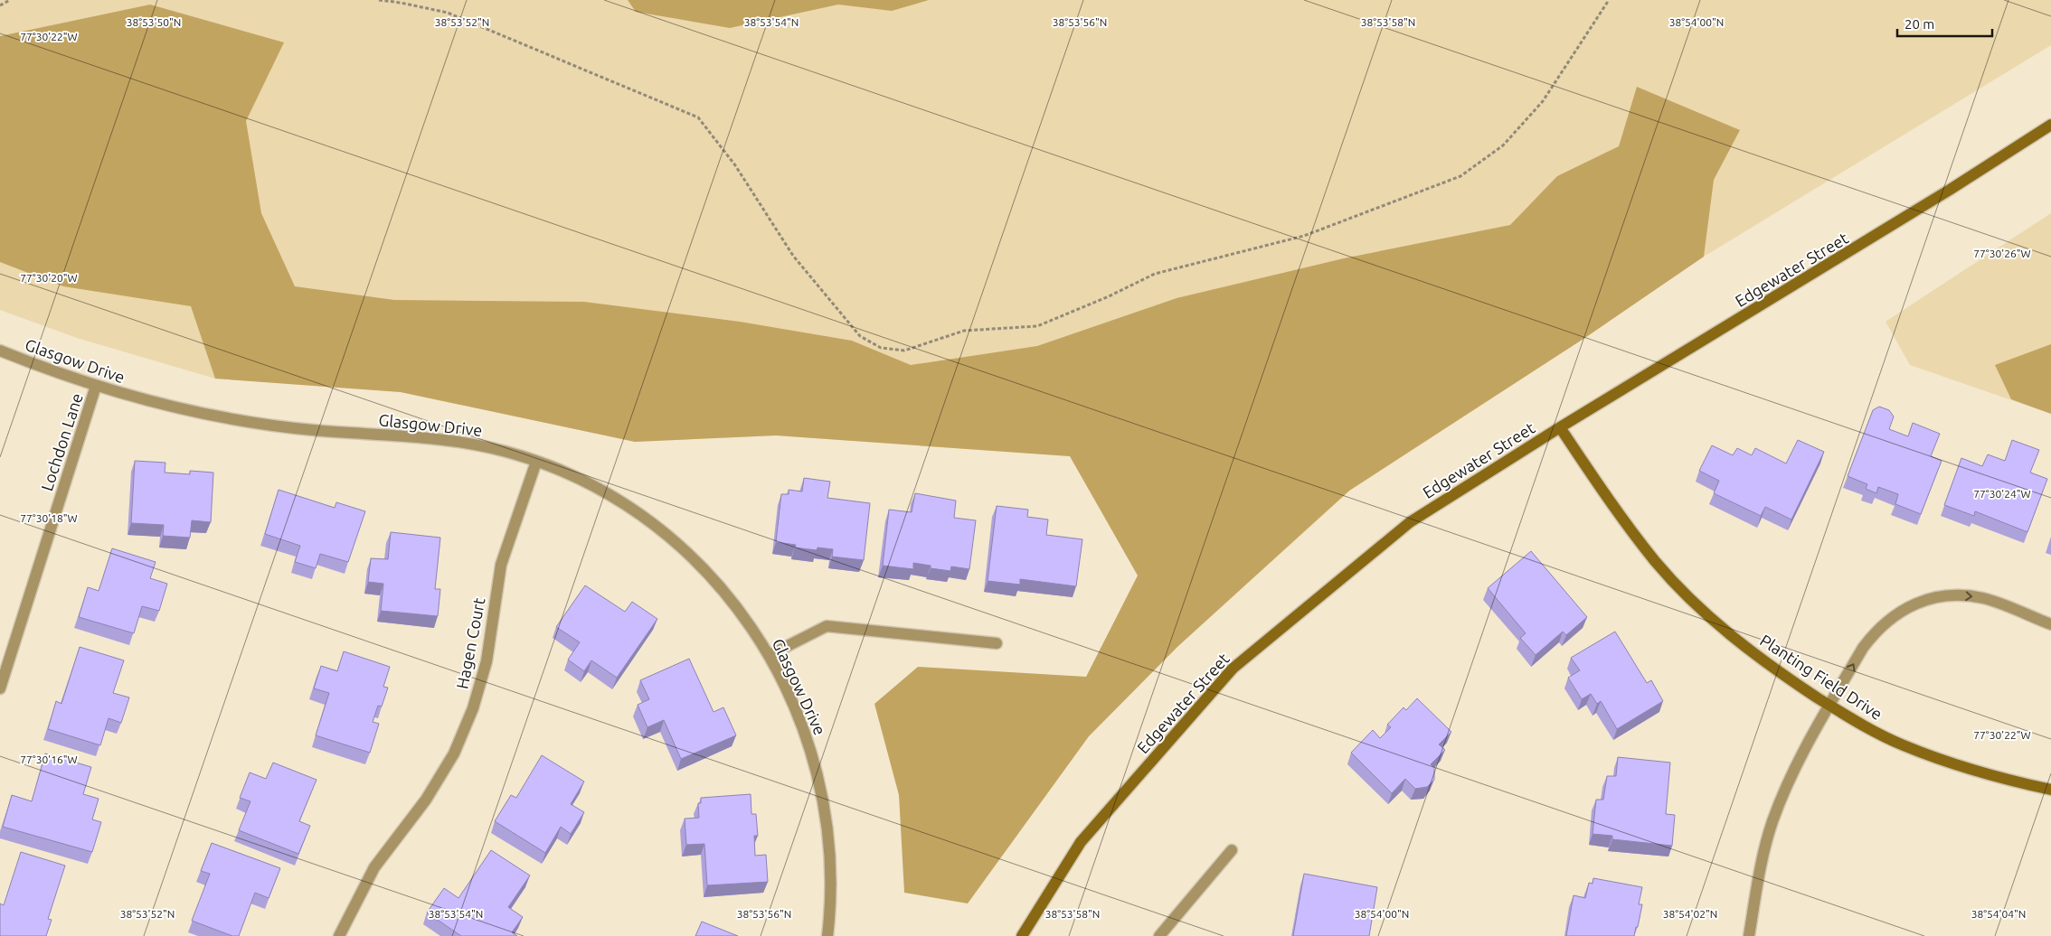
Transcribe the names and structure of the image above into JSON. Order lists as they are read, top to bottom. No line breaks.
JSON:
{"streets":{"street":["Edgewater Street","Glasgow Drive","Lochdon Lane","Hagen Court","Planting Field Drive"]},"crossings":[["Edgewater Street","Planting Field Drive"],["Glasgow Drive","Lochdon Lane"],["Glasgow Drive","Hagen Court"]],"scale_bar":"20 m","coordinates":["38°53'50\"N","38°53'52\"N","38°53'54\"N","38°53'56\"N","38°53'58\"N","38°54'00\"N","77°30'22\"W","77°30'26\"W","77°30'20\"W","77°30'24\"W","77°30'18\"W","77°30'16\"W","38°54'02\"N","38°54'04\"N"]}
